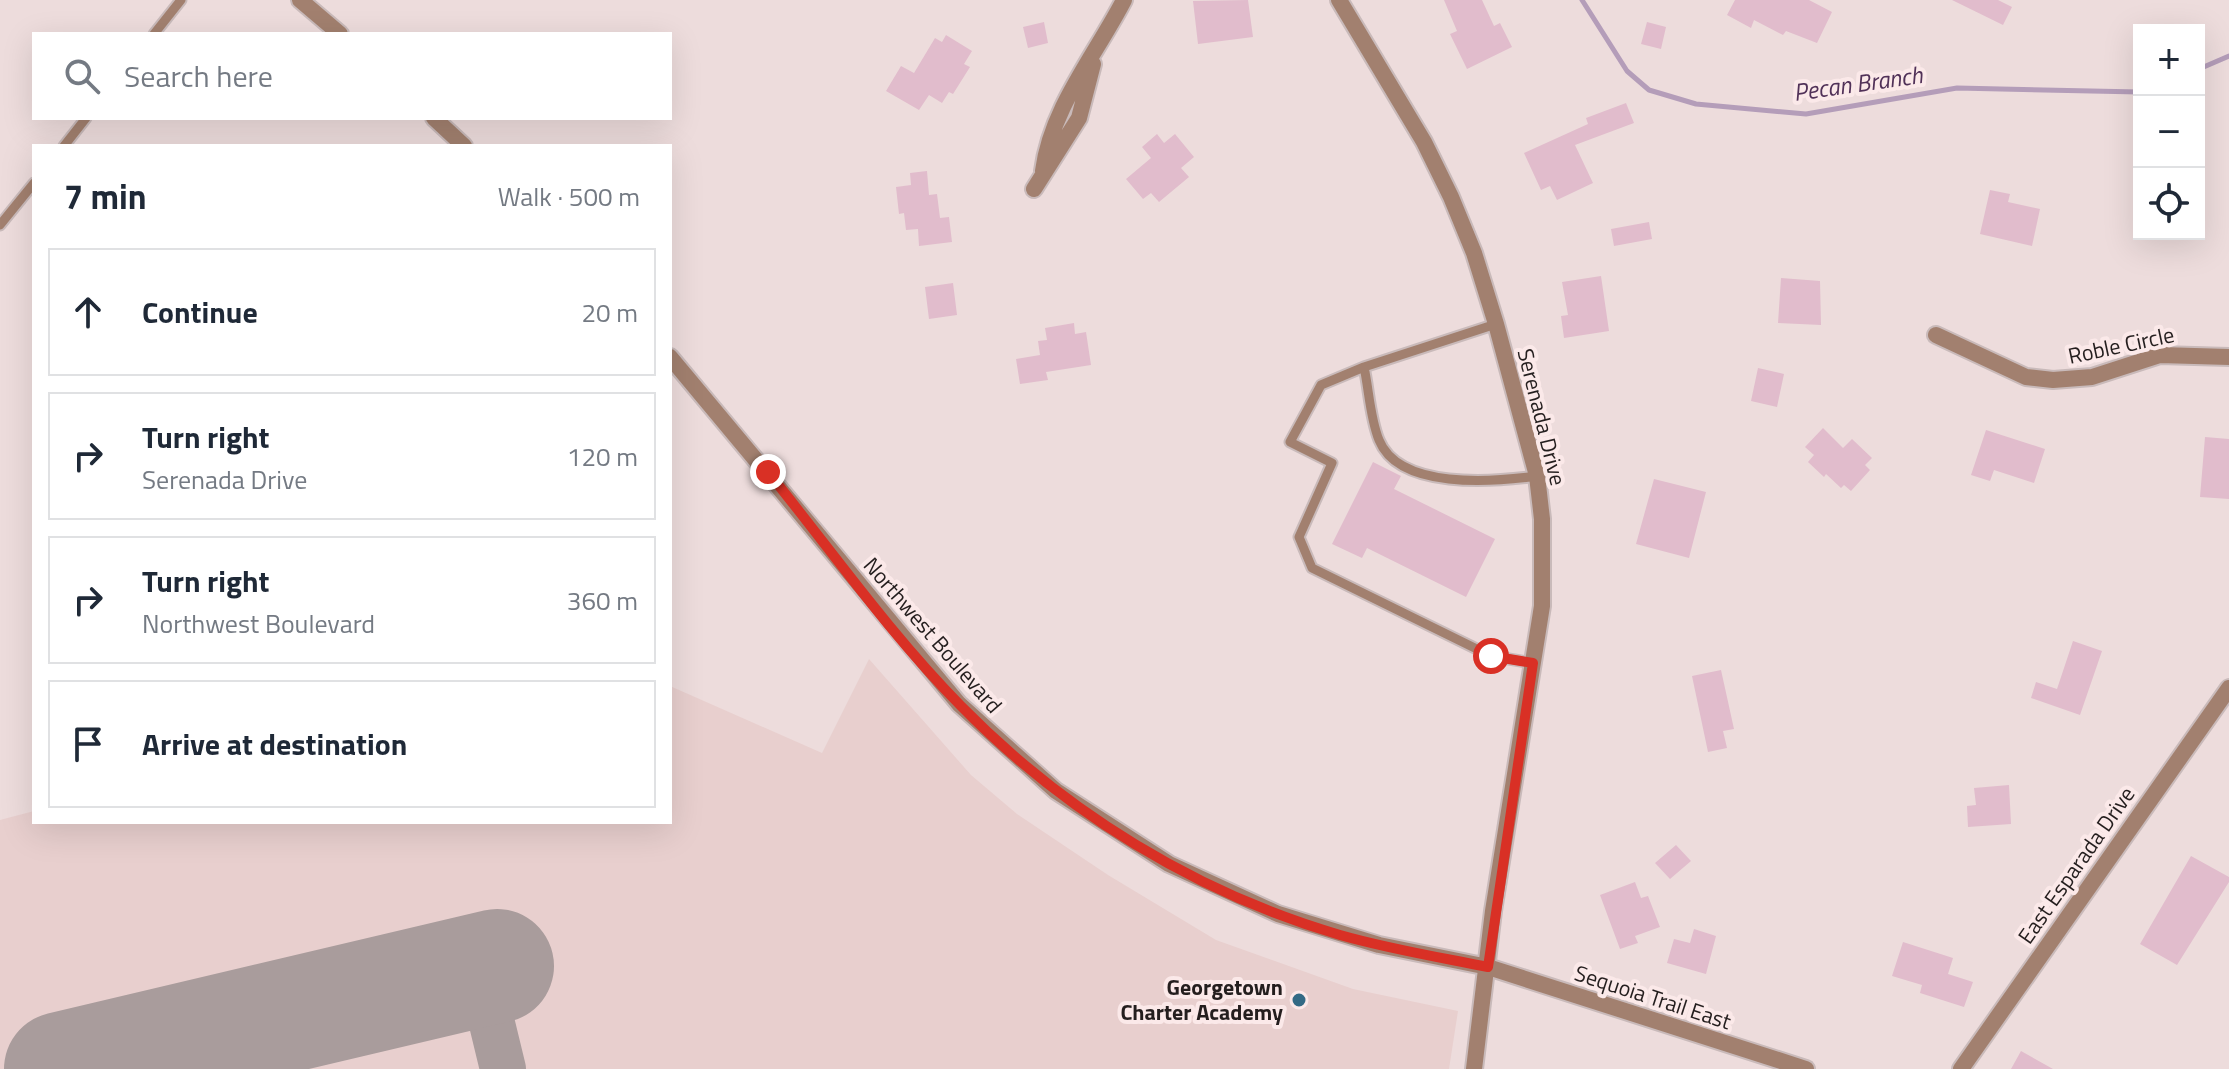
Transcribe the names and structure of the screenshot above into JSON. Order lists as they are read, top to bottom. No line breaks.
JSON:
{"streets":{"street":["Roble Circle","Serenada Drive","Northwest Boulevard","East Esparada Drive","Sequoia Trail East"]},"crossings":[["Serenada Drive","Northwest Boulevard"],["Serenada Drive","Sequoia Trail East"],["Northwest Boulevard","Sequoia Trail East"]],"water":["Pecan Branch"],"places":["Georgetown Charter Academy"],"page":{"map_buttons":["+","−"],"search":"Search here","heading":["7 min","Walk · 500 m"],"list":[["Continue","20 m"],["Turn right","Serenada Drive","120 m"],["Turn right","Northwest Boulevard","360 m"],"Arrive at destination"]}}
